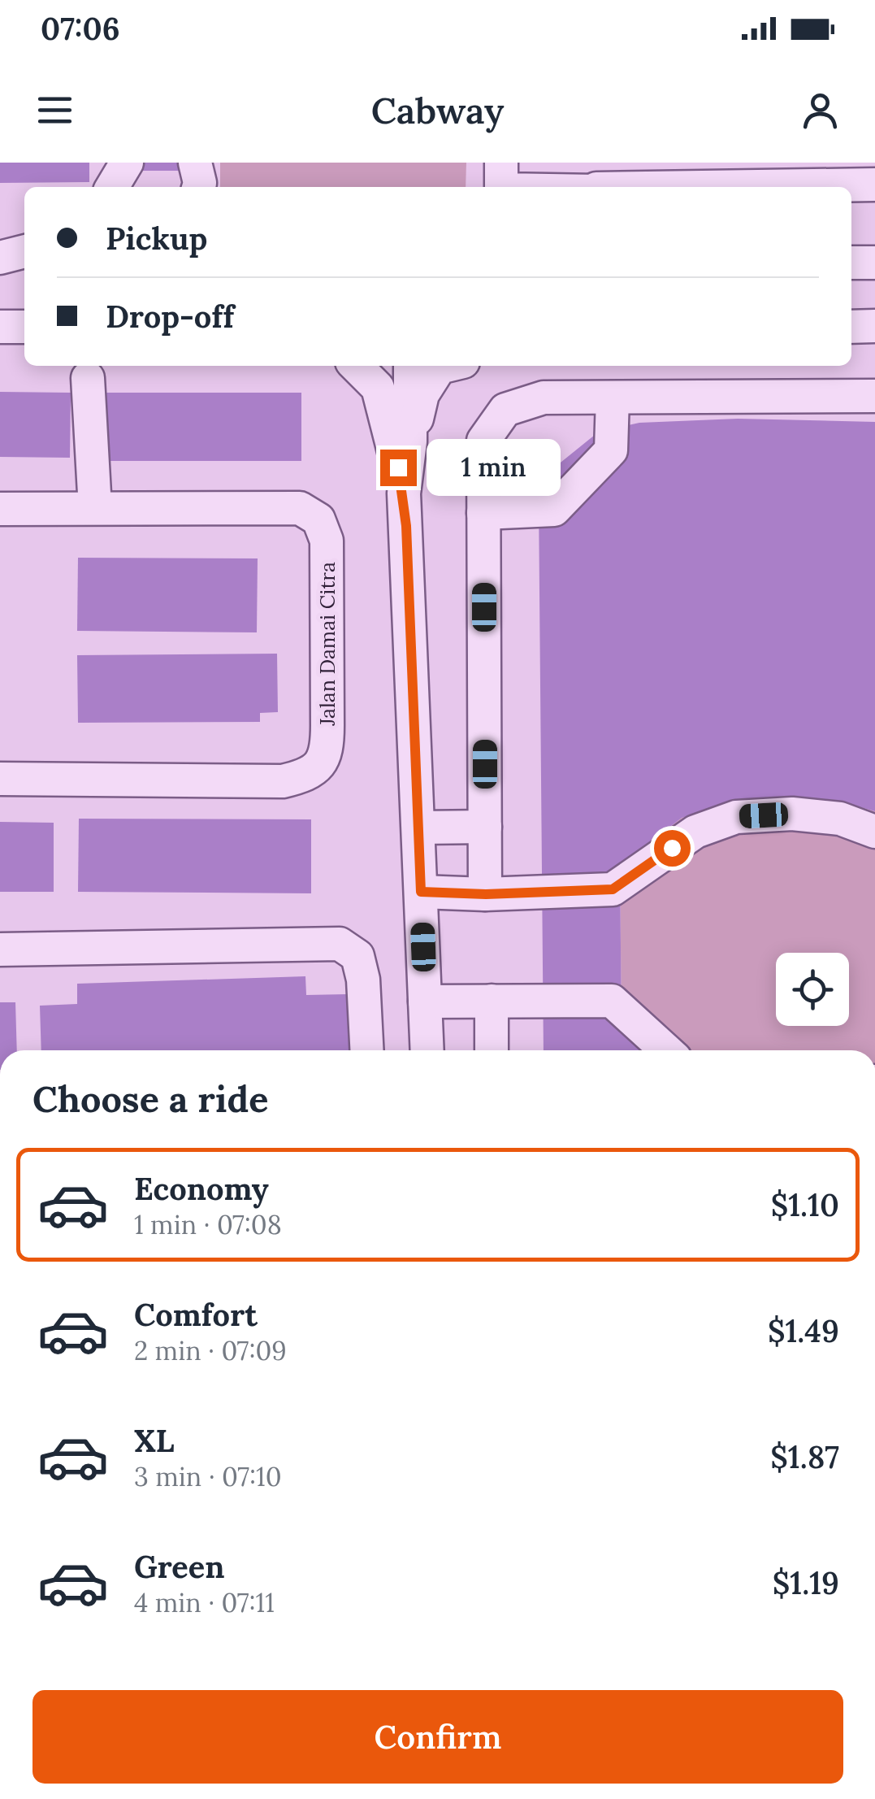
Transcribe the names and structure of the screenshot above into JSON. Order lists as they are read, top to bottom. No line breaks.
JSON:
{"streets":{"street":["Jalan Damai Citra"]},"page":{"status":"07:06","header":"Cabway","banner":["Pickup","Drop-off"],"bubble":"1 min","heading":"Choose a ride","list":[{"name":"Economy","note":"1 min · 07:08","value":"$1.10"},{"name":"Comfort","note":"2 min · 07:09","value":"$1.49"},{"name":"XL","note":"3 min · 07:10","value":"$1.87"},{"name":"Green","note":"4 min · 07:11","value":"$1.19"}],"buttons":"Confirm"}}
